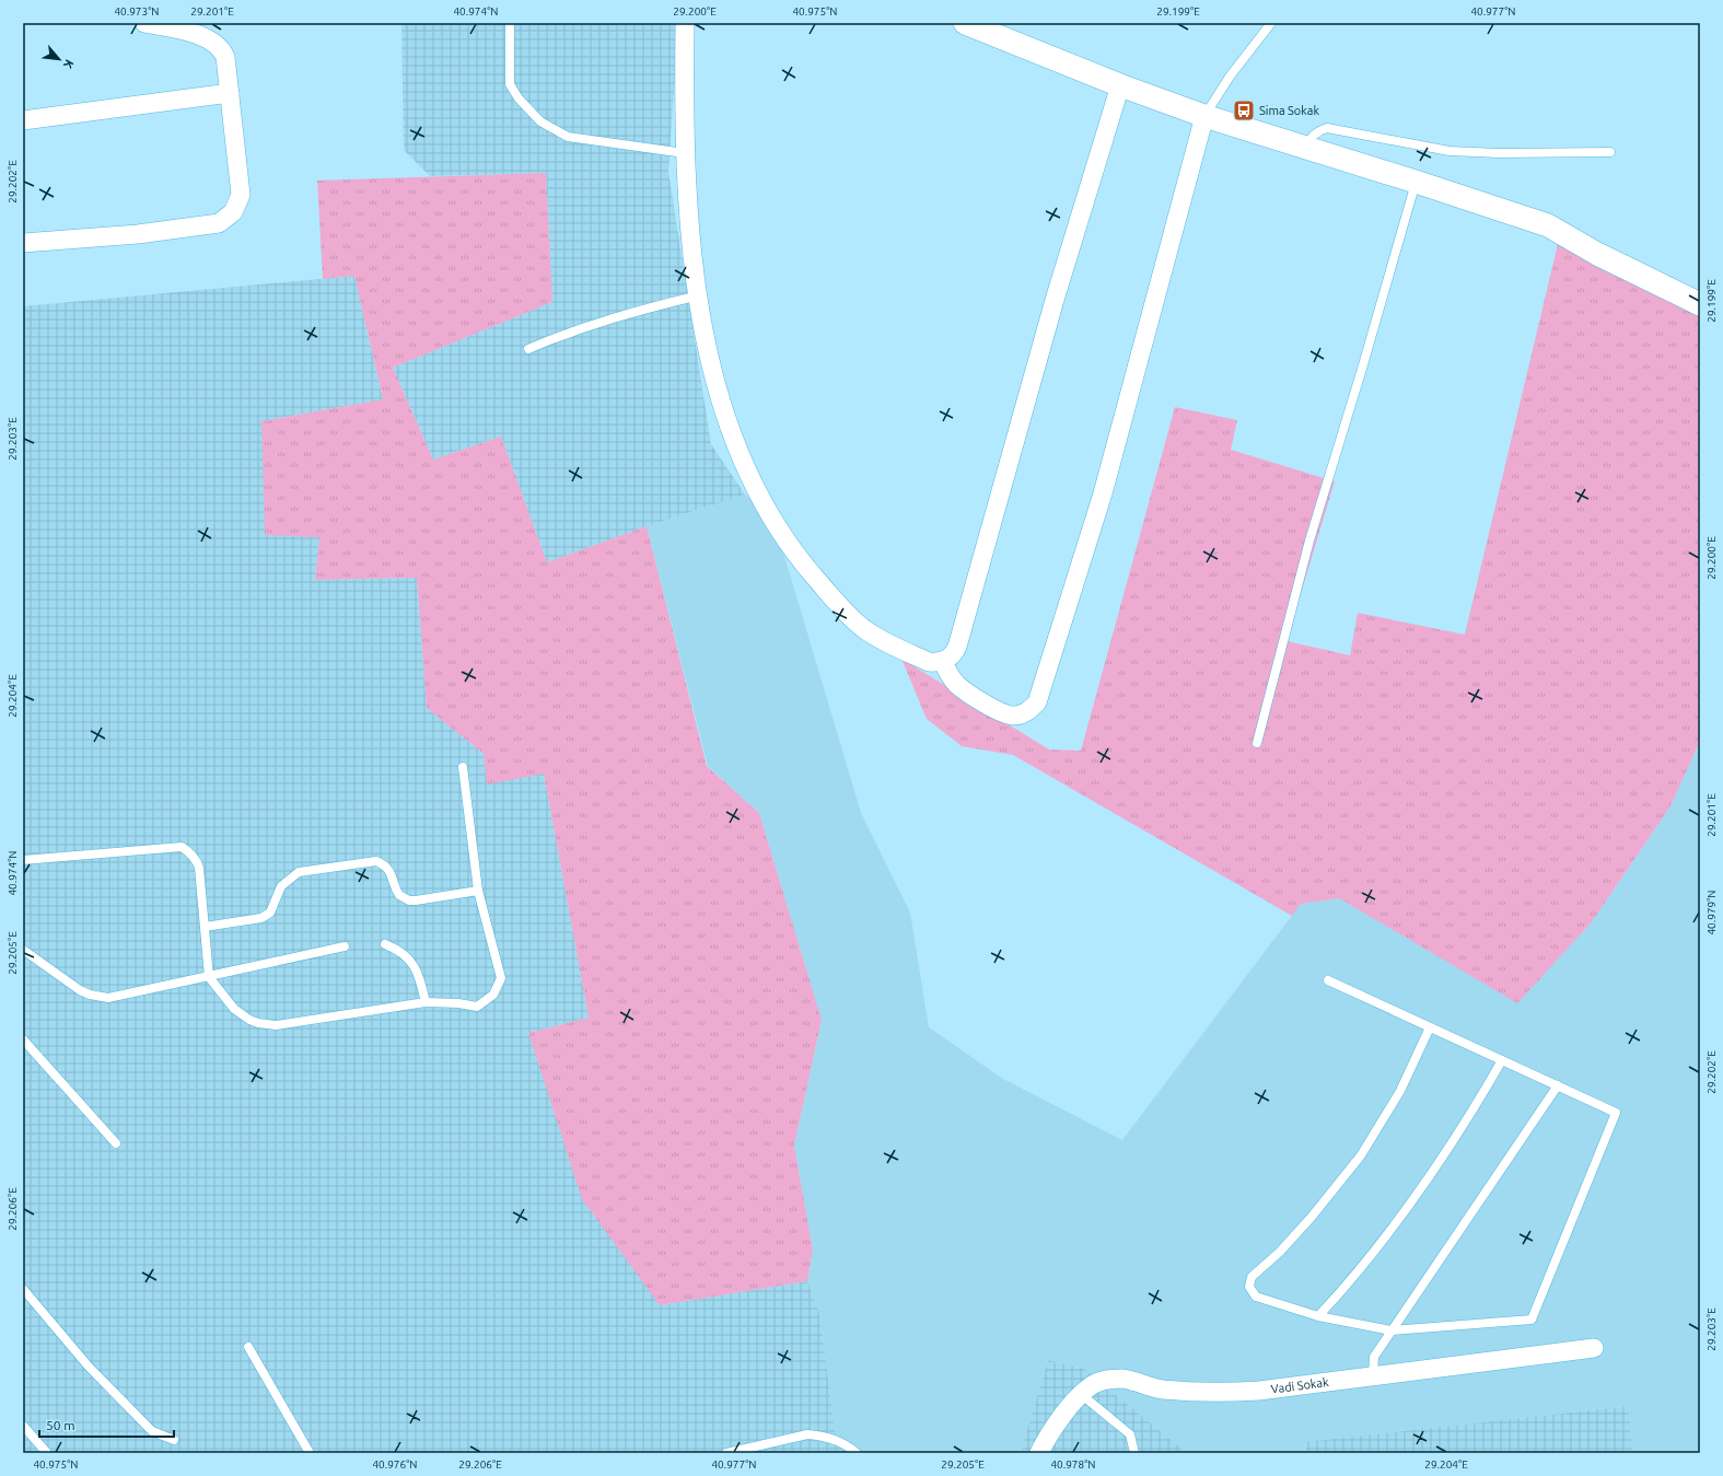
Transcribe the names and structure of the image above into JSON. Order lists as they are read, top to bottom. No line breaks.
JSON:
{"streets":{"street":["Vadi Sokak"]},"places":{"bus stop":["Sima Sokak"]},"scale_bar":"50 m","north":"bottom right","coordinates":["40.973°N","29.201°E","40.974°N","29.200°E","40.975°N","29.199°E","40.977°N","29.202°E","29.203°E","29.204°E","40.979°N","29.205°E","29.206°E","40.976°N","40.978°N"]}
